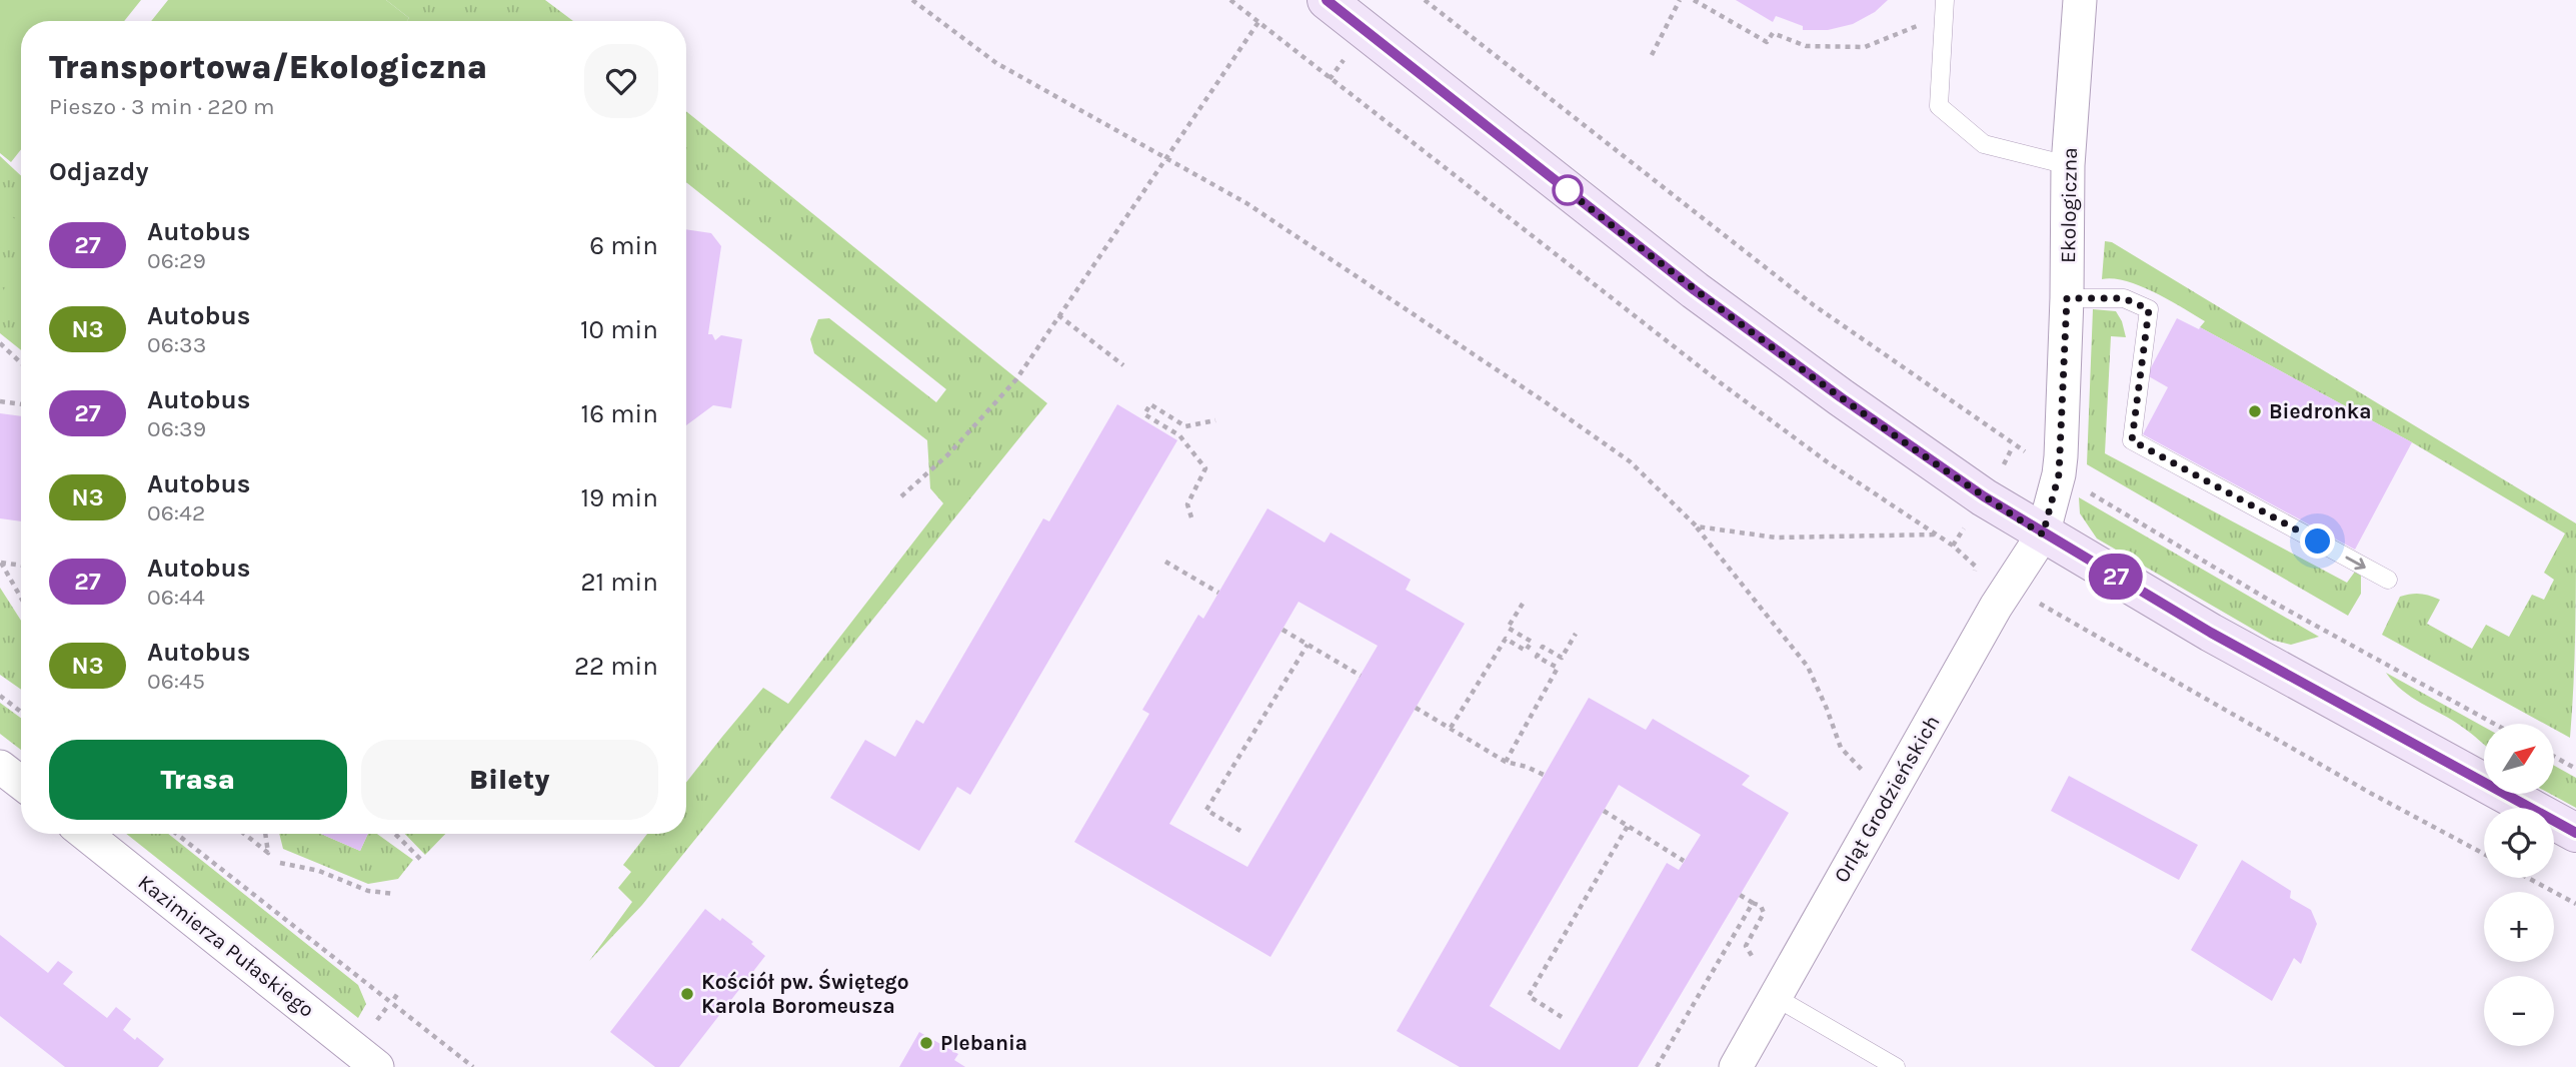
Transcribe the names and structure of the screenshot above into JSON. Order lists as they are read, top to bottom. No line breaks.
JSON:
{"streets":{"street":["Ekologiczna","Orląt Grodzieńskich","Kazimierza Pułaskiego"]},"crossings":[["Ekologiczna","Orląt Grodzieńskich"]],"places":["Biedronka","Kościół pw. Świętego Karola Boromeusza","Plebania"],"lines":["bus line 27"],"north":"top right","page":{"on_map":"27","heading":[["Transportowa/Ekologiczna","Pieszo · 3 min · 220 m"],"Odjazdy"],"list":[{"mark":"27","name":"Autobus","note":"06:29","value":"6 min"},{"mark":"N3","name":"Autobus","note":"06:33","value":"10 min"},{"mark":"27","name":"Autobus","note":"06:39","value":"16 min"},{"mark":"N3","name":"Autobus","note":"06:42","value":"19 min"},{"mark":"27","name":"Autobus","note":"06:44","value":"21 min"},{"mark":"N3","name":"Autobus","note":"06:45","value":"22 min"}],"map_buttons":["+","−"],"buttons":["Trasa","Bilety"]}}
